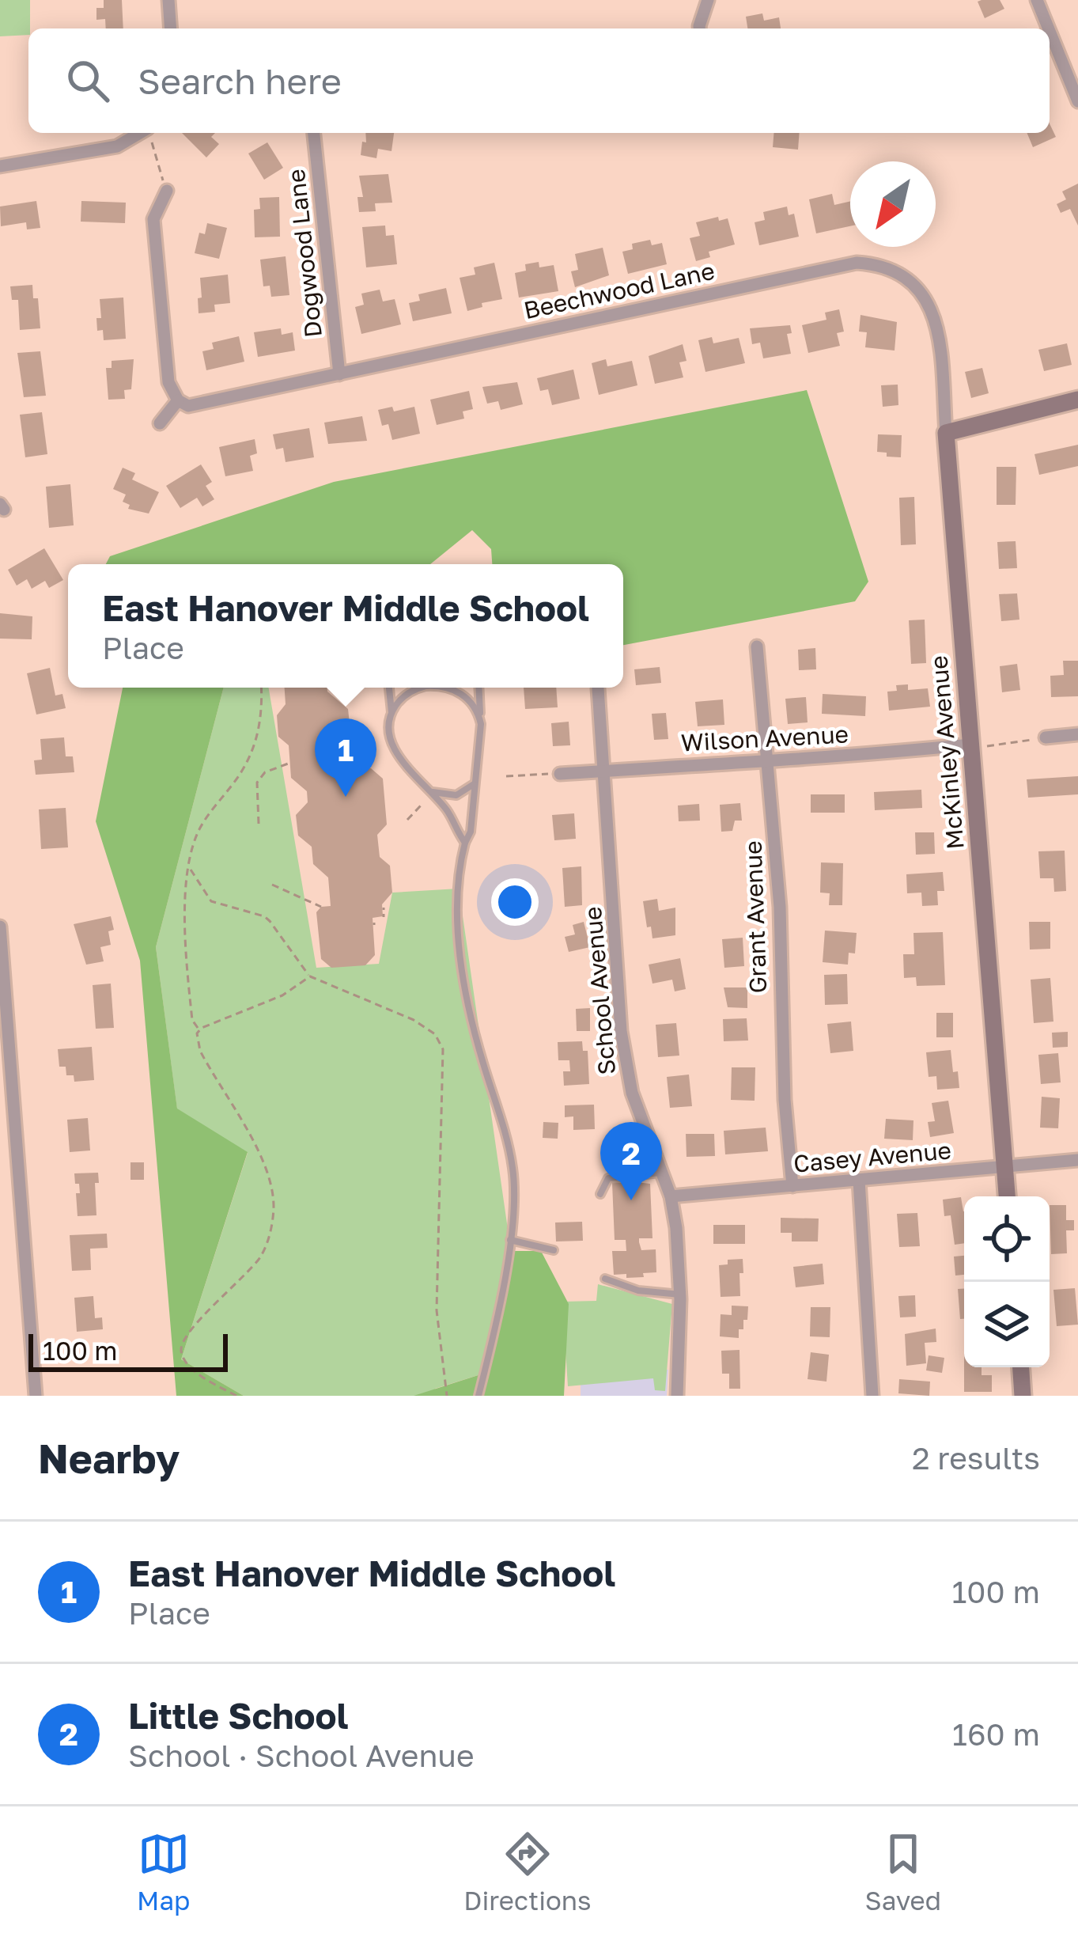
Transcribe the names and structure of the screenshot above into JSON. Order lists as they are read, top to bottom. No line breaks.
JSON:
{"streets":{"street":["Dogwood Lane","Beechwood Lane","Wilson Avenue","McKinley Avenue","Grant Avenue","School Avenue","Casey Avenue"]},"crossings":[["Dogwood Lane","Beechwood Lane"],["Beechwood Lane","McKinley Avenue"],["Wilson Avenue","McKinley Avenue"],["Wilson Avenue","Grant Avenue"],["Wilson Avenue","School Avenue"],["McKinley Avenue","Casey Avenue"],["Grant Avenue","Casey Avenue"],["School Avenue","Casey Avenue"]],"scale_bar":"100 m","north":"bottom left","page":{"search":"Search here","popup":["East Hanover Middle School","Place"],"pins":["1","2"],"scale":"100 m","heading":["Nearby","2 results"],"list":[{"mark":"1","name":"East Hanover Middle School","note":"Place","value":"100 m"},{"mark":"2","name":"Little School","note":"School · School Avenue","value":"160 m"}],"nav":["Map","Directions","Saved"]}}
